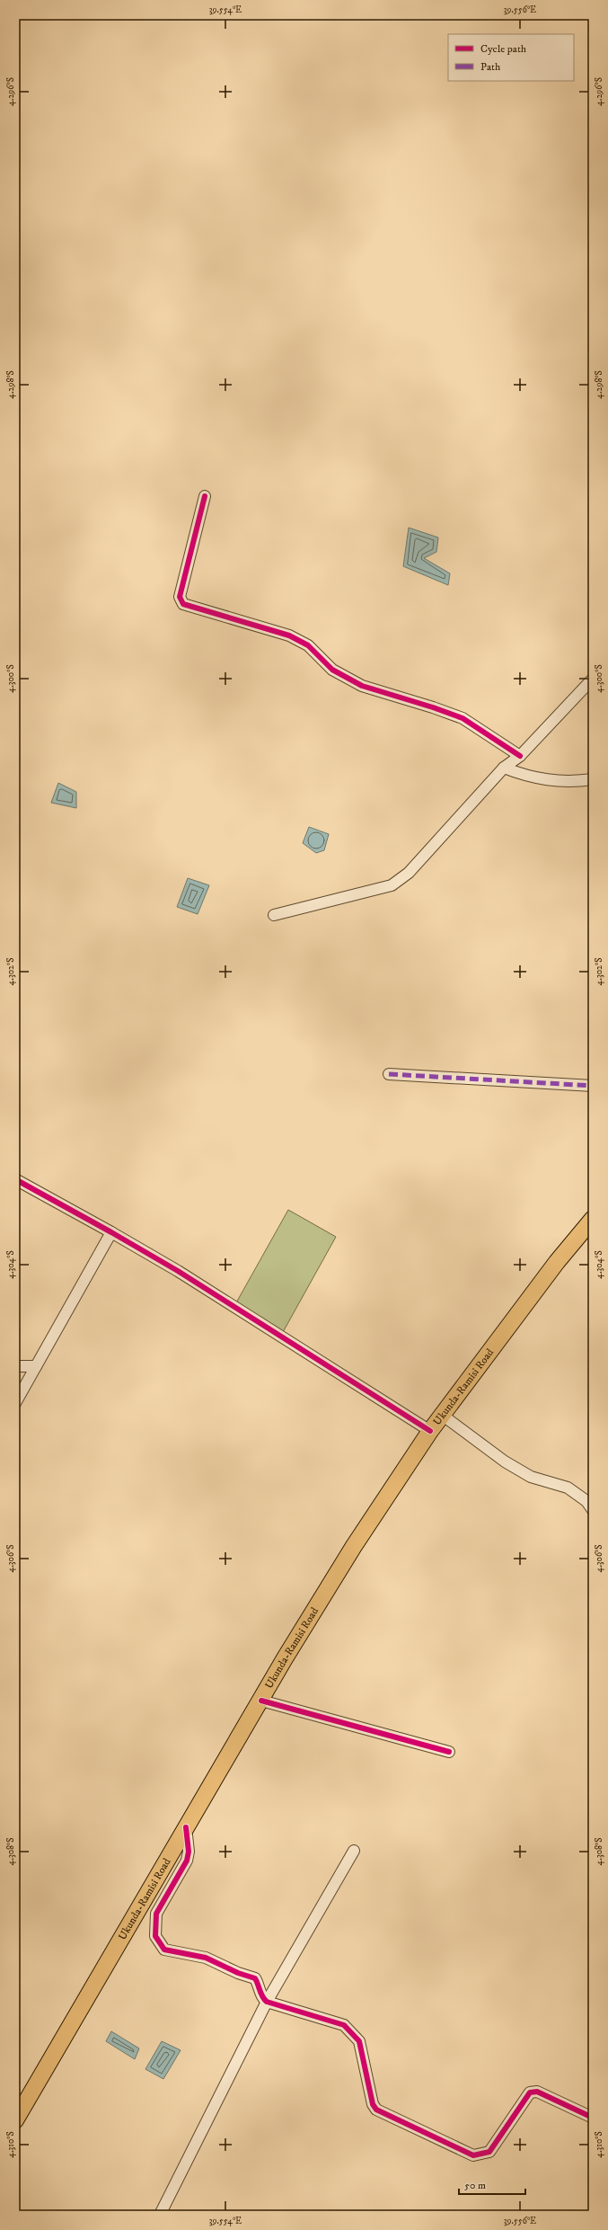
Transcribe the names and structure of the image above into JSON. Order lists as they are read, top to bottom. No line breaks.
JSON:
{"streets":{"highway":["Ukunda-Ramisi Road"]},"legend":["Cycle path","Path"],"scale_bar":"50 m","coordinates":["39.554°E","39.556°E","4.296°S","4.298°S","4.300°S","4.302°S","4.304°S","4.306°S","4.308°S","4.310°S"]}
